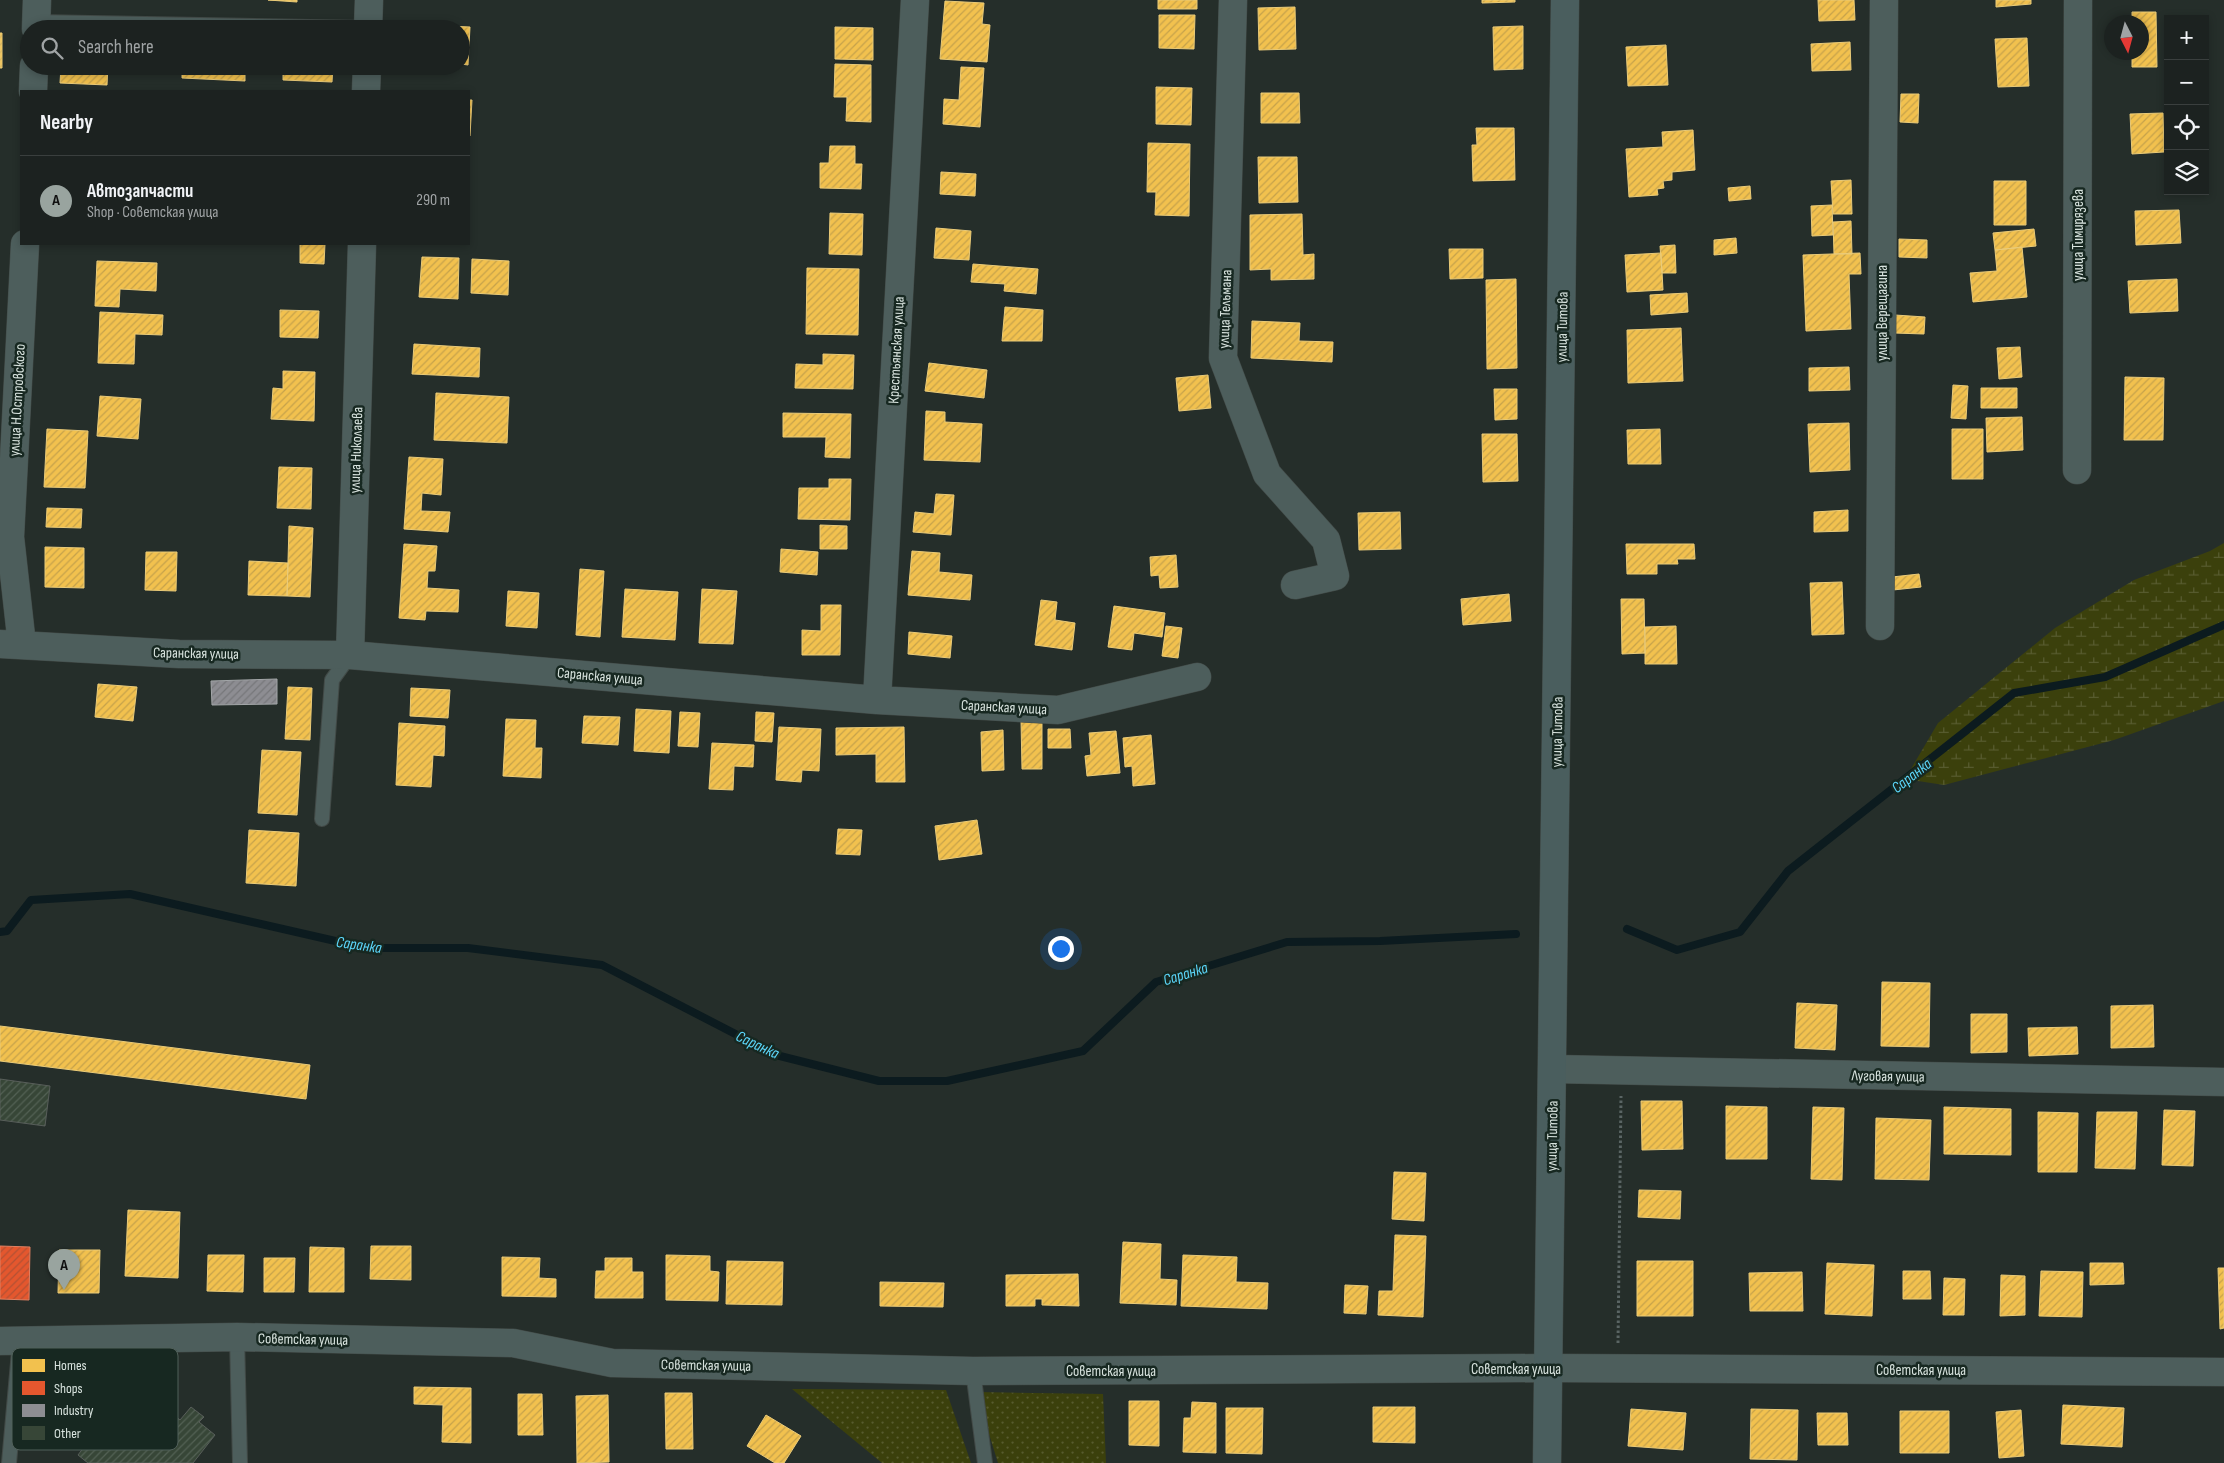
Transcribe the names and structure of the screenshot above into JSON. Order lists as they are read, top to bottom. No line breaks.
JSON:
{"streets":{"main road":["улица Титова"],"street":["улица Тимирязева","улица Тельмана","улица Верещагина","Крестьянская улица","улица Н.Островского","улица Николаева","Саранская улица","Луговая улица","Советская улица"]},"crossings":[["улица Титова","Луговая улица"],["улица Титова","Советская улица"],["Крестьянская улица","Саранская улица"],["улица Н.Островского","Саранская улица"],["улица Николаева","Саранская улица"]],"water":["Саранка"],"legend":["Homes","Shops","Industry","Other"],"north":"bottom","page":{"map_buttons":["+","−"],"search":"Search here","heading":"Nearby","list":[{"mark":"A","name":"Автозапчасти","note":"Shop · Советская улица","value":"290 m"}],"pins":"A"}}
